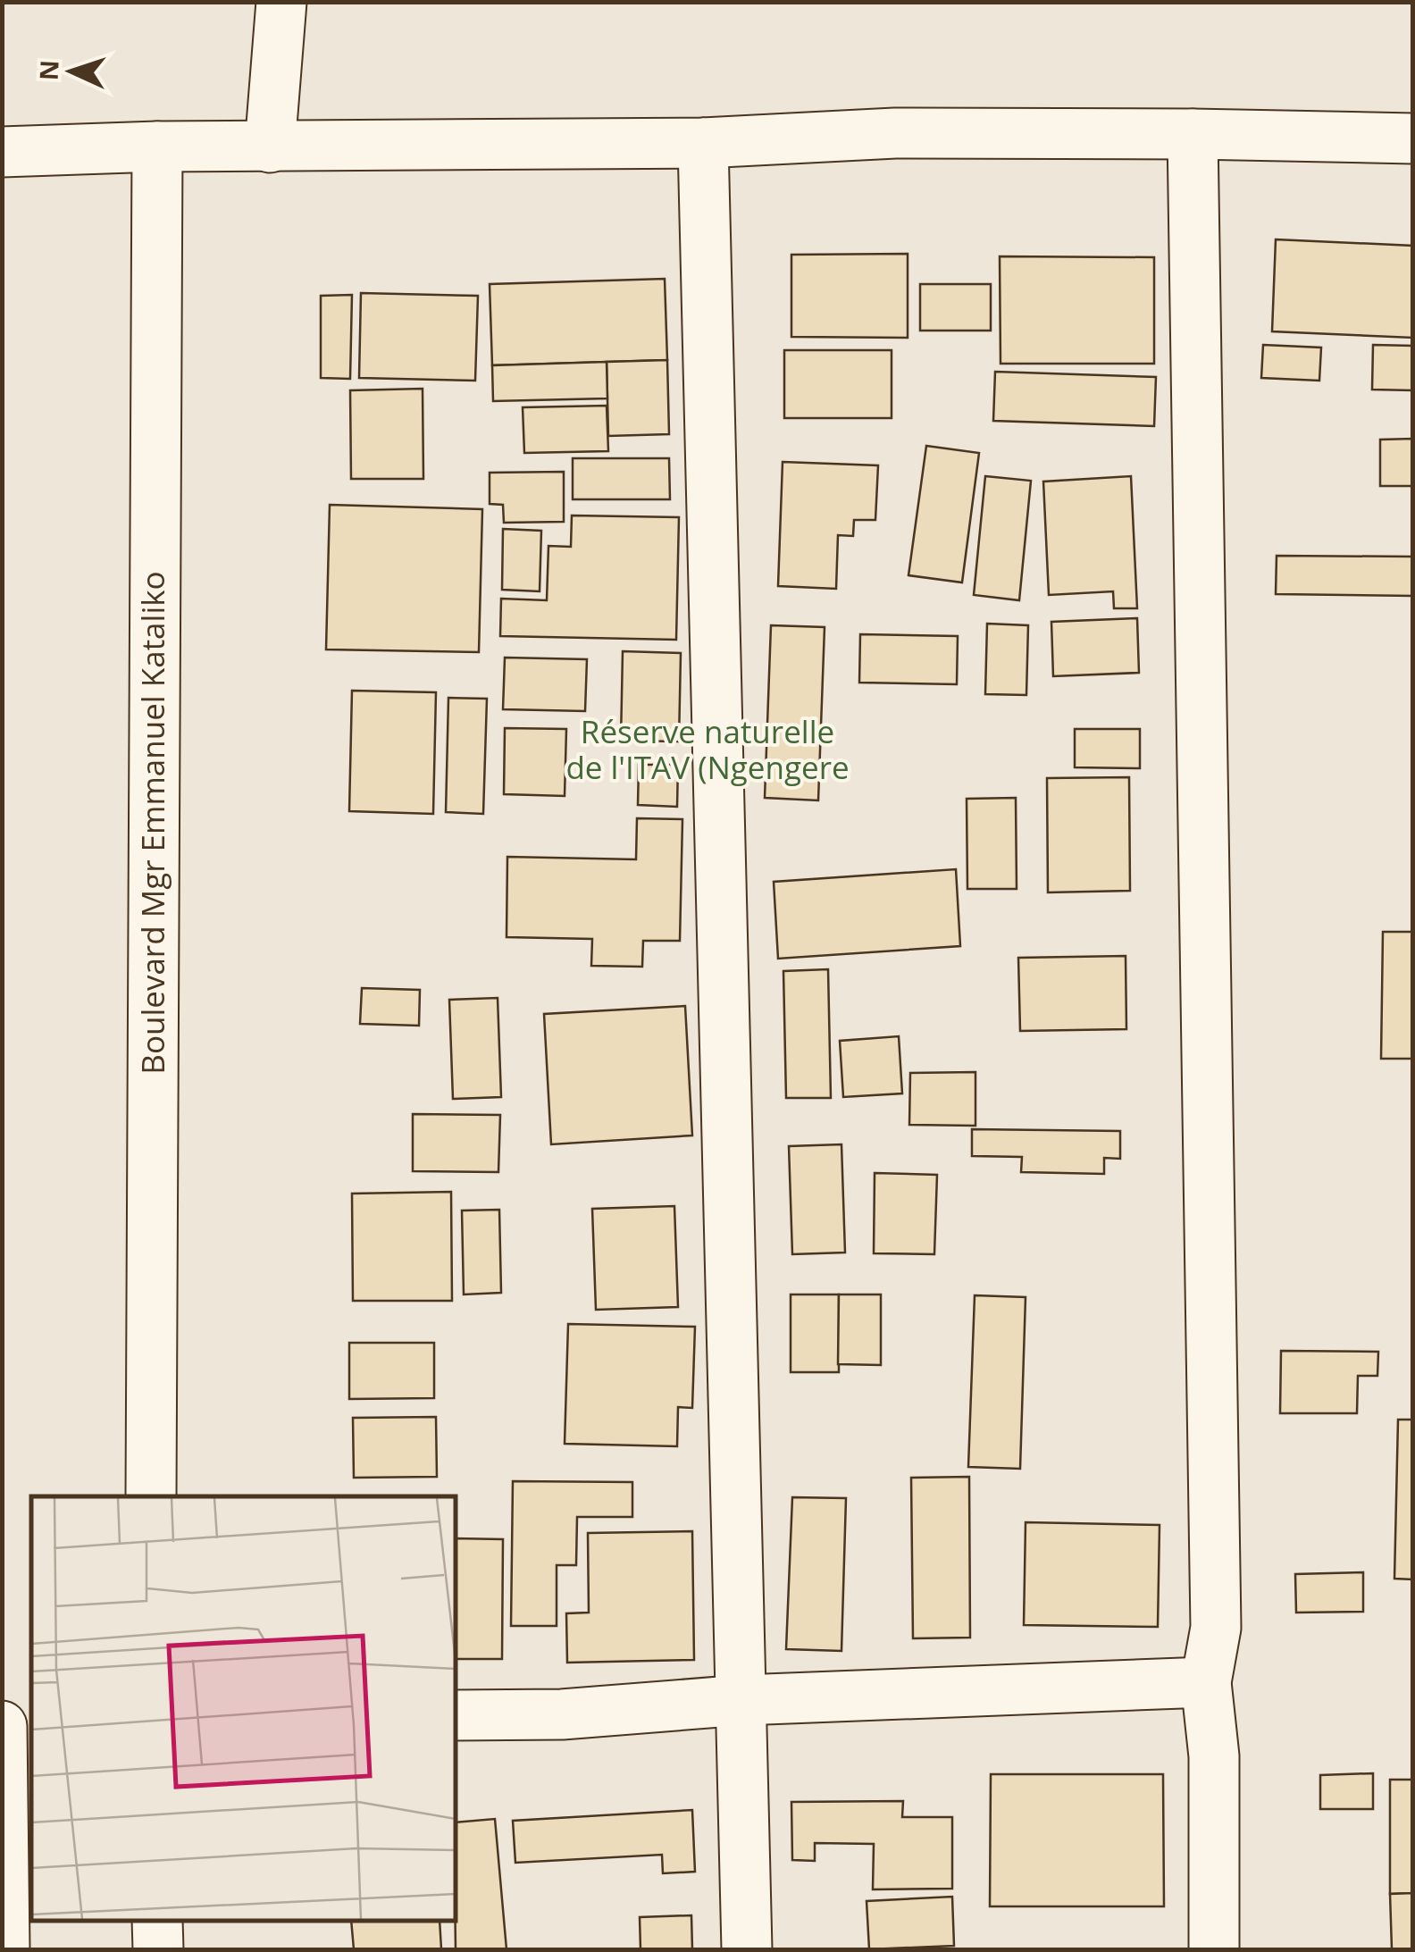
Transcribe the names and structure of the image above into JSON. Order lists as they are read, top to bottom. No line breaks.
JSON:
{"streets":{"main road":["Boulevard Mgr Emmanuel Kataliko"]},"parks":["Réserve naturelle de l'ITAV (Ngengere"],"north":"left"}
